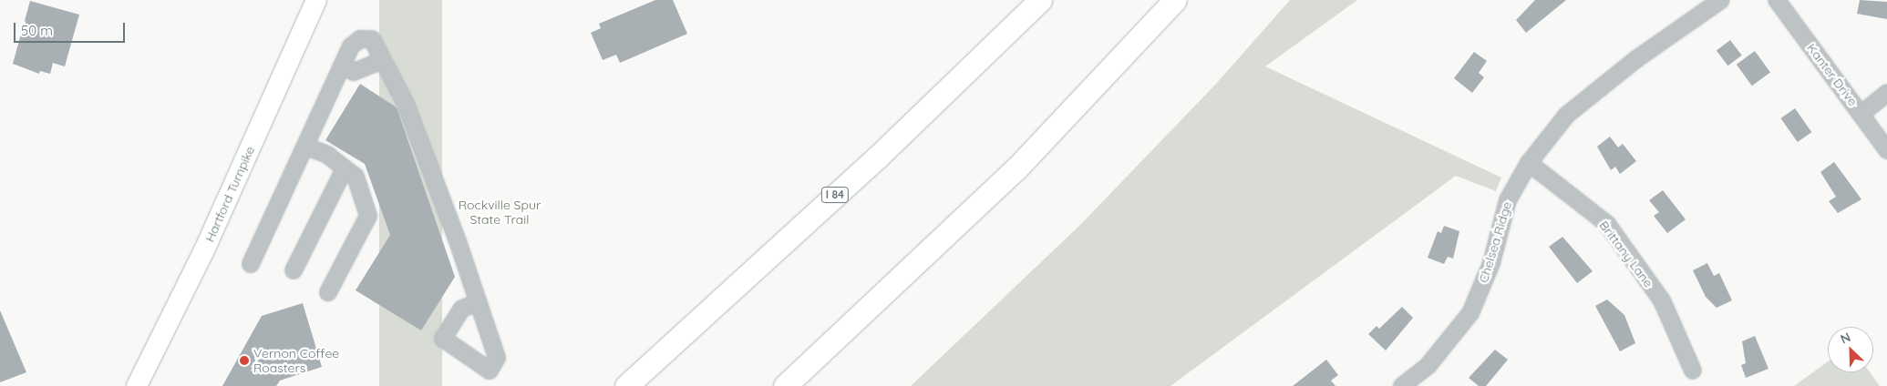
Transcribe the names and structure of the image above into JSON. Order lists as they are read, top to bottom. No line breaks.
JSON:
{"streets":{"highway":["I 84"],"main road":["Hartford Turnpike"],"street":["Kanter Drive","Chelsea Ridge","Brittany Lane"]},"crossings":[["Chelsea Ridge","Brittany Lane"]],"parks":["Rockville Spur State Trail"],"places":["Vernon Coffee Roasters"],"scale_bar":"50 m","north":"top left"}
